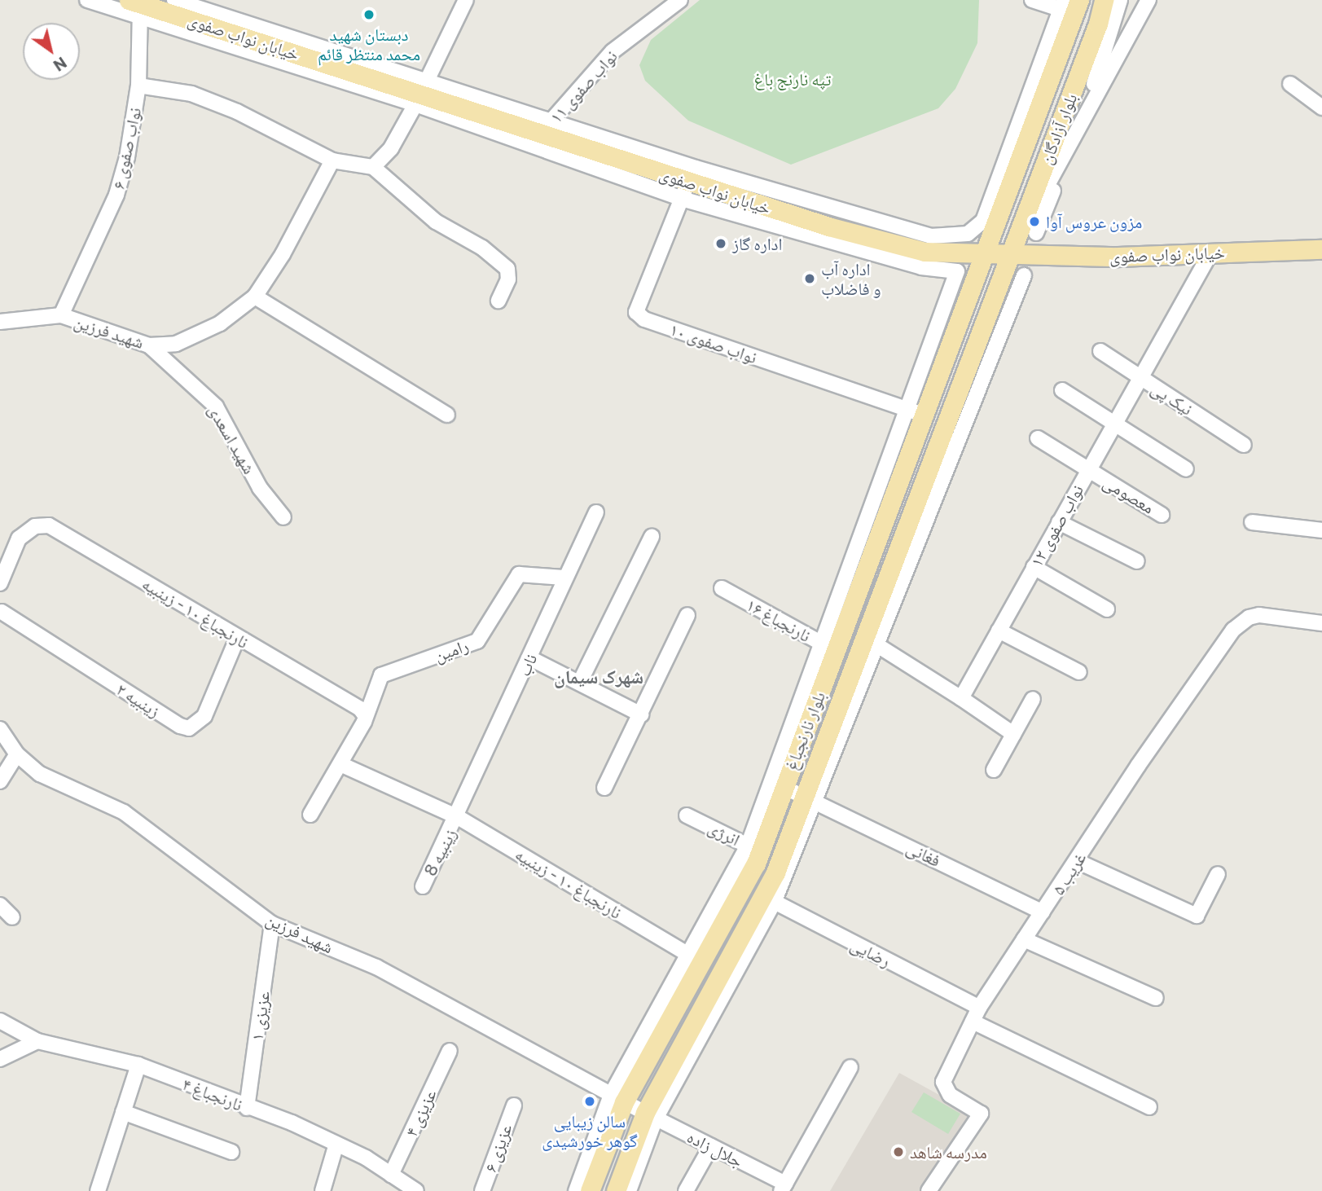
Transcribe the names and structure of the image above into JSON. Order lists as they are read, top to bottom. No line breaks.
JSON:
{"streets":{"main road":["خیابان نواب صفوی","بلوار آزادگان","بلوار نارنجباغ"],"street":["نواب صفوی ۱۱","نواب صفوی ۶","شهید فرزین","نواب صفوی ۱۰","نیک پی","شهید اسعدی","معصومی","نواب صفوی ۱۲","نارنجباغ ۱۰ - زینبیه","نارنجباغ ۱۶","رامین","ناب","زینبیه ۲","انرژی","زینبیه 8","فغانی","غریب ۵","رضایی","عزیزی ۱","نارنجباغ ۴","عزیزی ۴","عزیزی ۶","جلال زاده"]},"crossings":[["خیابان نواب صفوی","نواب صفوی ۱۱"],["خیابان نواب صفوی","بلوار آزادگان"],["خیابان نواب صفوی","نواب صفوی ۶"],["خیابان نواب صفوی","نواب صفوی ۱۰"],["خیابان نواب صفوی","نواب صفوی ۱۲"],["خیابان نواب صفوی","بلوار نارنجباغ"],["بلوار آزادگان","بلوار نارنجباغ"],["نواب صفوی ۶","شهید فرزین"],["شهید فرزین","شهید اسعدی"],["شهید فرزین","بلوار نارنجباغ"],["شهید فرزین","عزیزی ۱"],["شهید فرزین","جلال زاده"],["نواب صفوی ۱۰","بلوار نارنجباغ"],["نیک پی","نواب صفوی ۱۲"],["معصومی","نواب صفوی ۱۲"],["نارنجباغ ۱۰ - زینبیه","رامین"],["نارنجباغ ۱۰ - زینبیه","ناب"],["نارنجباغ ۱۰ - زینبیه","زینبیه ۲"],["نارنجباغ ۱۰ - زینبیه","بلوار نارنجباغ"],["نارنجباغ ۱۰ - زینبیه","زینبیه 8"],["نارنجباغ ۱۶","بلوار نارنجباغ"],["رامین","ناب"],["ناب","زینبیه 8"],["بلوار نارنجباغ","انرژی"],["بلوار نارنجباغ","فغانی"],["بلوار نارنجباغ","رضایی"],["بلوار نارنجباغ","جلال زاده"],["فغانی","غریب ۵"],["غریب ۵","رضایی"],["عزیزی ۱","نارنجباغ ۴"],["نارنجباغ ۴","عزیزی ۴"]],"districts":["شهرک سیمان"],"parks":["تپه نارنج باغ"],"places":["دبستان شهید محمد منتظر قائم","مزون عروس آوا","اداره گاز","اداره آب و فاضلاب","سالن زیبایی گوهر خورشیدی","مدرسه شاهد"],"north":"bottom right"}
